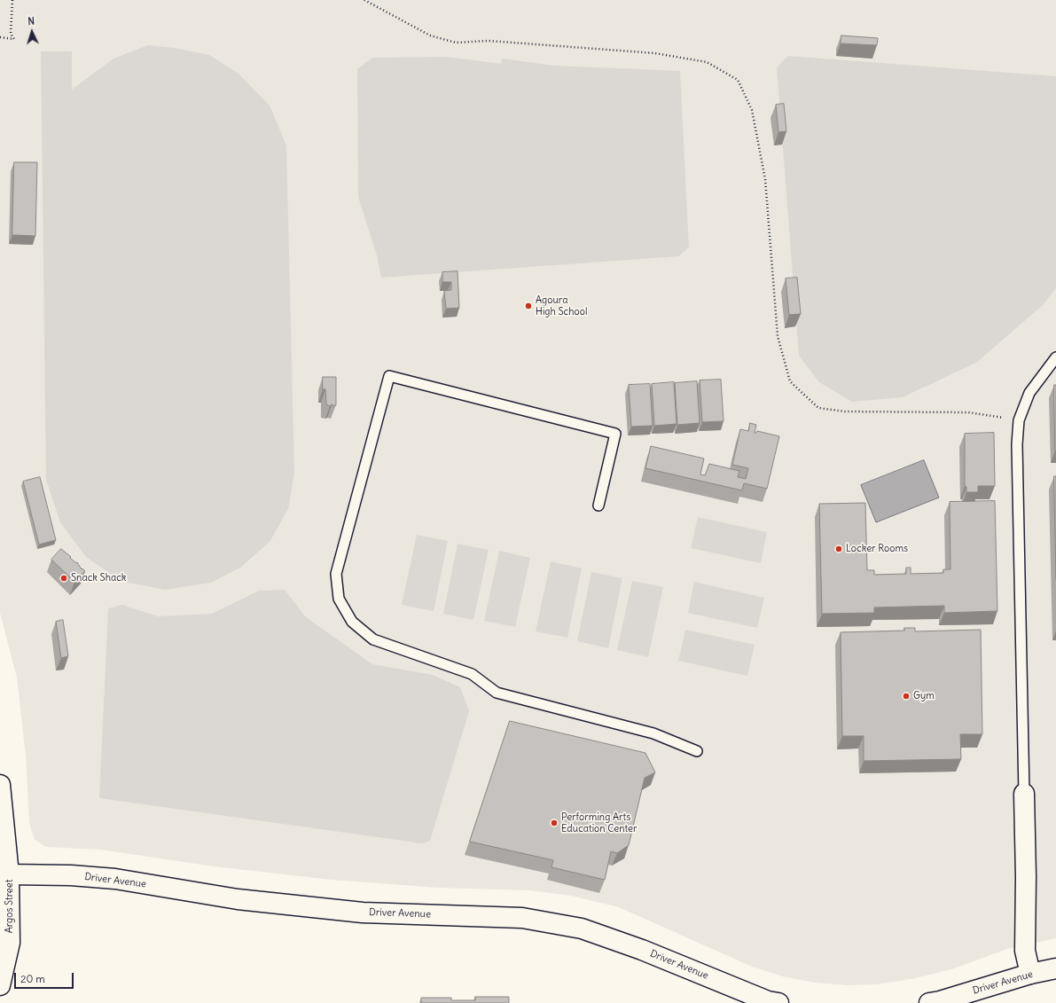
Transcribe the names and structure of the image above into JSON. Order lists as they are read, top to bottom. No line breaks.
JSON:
{"streets":{"street":["Driver Avenue","Argos Street"]},"crossings":[["Driver Avenue","Argos Street"]],"places":["Agoura High School","Locker Rooms","Snack Shack","Gym","Performing Arts Education Center"],"scale_bar":"20 m","north":"top"}
